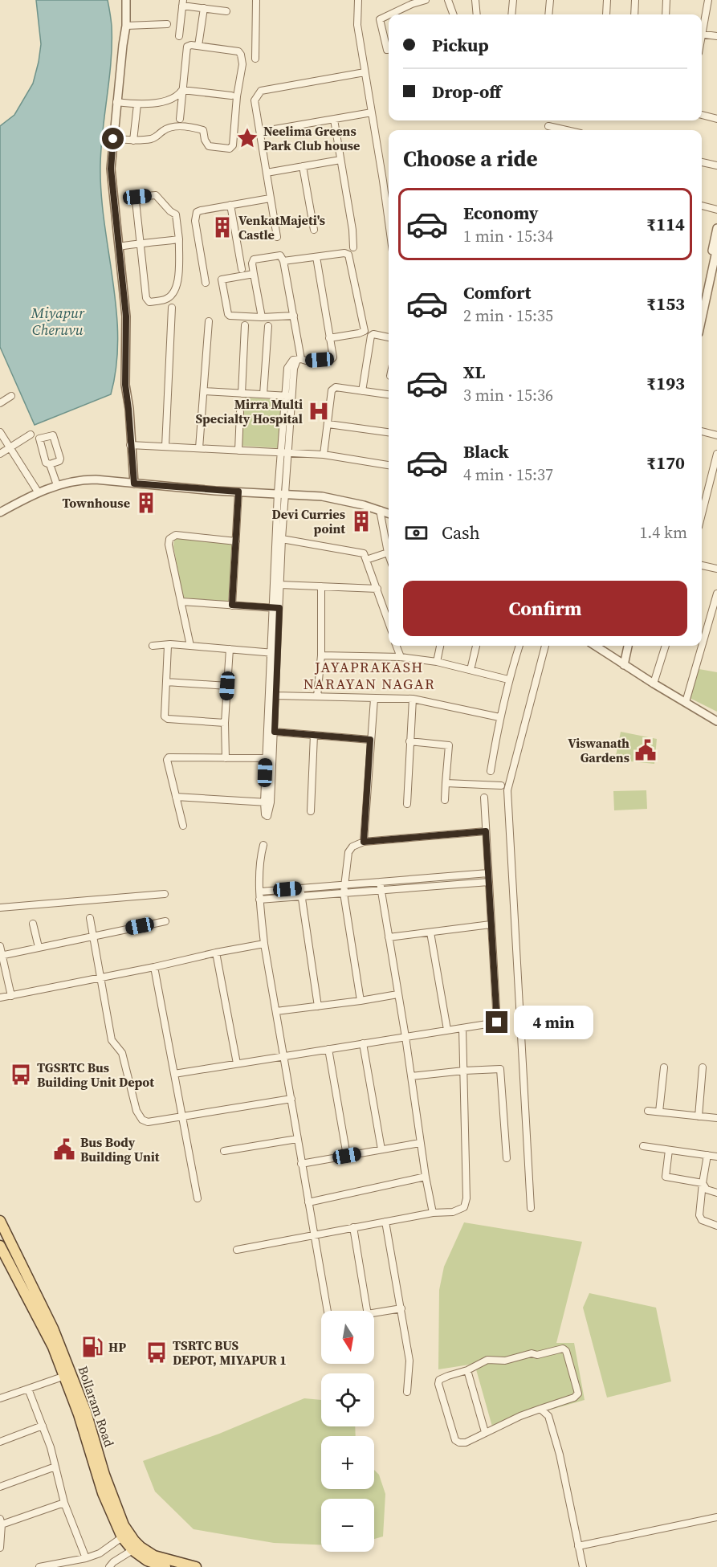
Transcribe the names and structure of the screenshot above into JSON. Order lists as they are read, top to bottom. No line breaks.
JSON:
{"streets":{"main road":["Bollaram Road"]},"districts":["JAYAPRAKASH NARAYAN NAGAR"],"water":["Miyapur Cheruvu"],"places":{"place":["Neelima Greens Park Club house"],"building":["VenkatMajeti's Castle","Townhouse","Devi Curries point"],"hospital":["Mirra Multi Specialty Hospital"],"public building":["Viswanath Gardens","Bus Body Building Unit"],"bus stop":["TGSRTC Bus Building Unit Depot","TSRTC BUS DEPOT, MIYAPUR 1"],"fuel station":["HP"]},"north":"bottom","page":{"banner":["Pickup","Drop-off"],"heading":"Choose a ride","list":[{"name":"Economy","note":"1 min · 15:34","value":"₹114"},{"name":"Comfort","note":"2 min · 15:35","value":"₹153"},{"name":"XL","note":"3 min · 15:36","value":"₹193"},{"name":"Black","note":"4 min · 15:37","value":"₹170"}],"pay":["Cash","1.4 km"],"buttons":"Confirm","bubble":"4 min","map_buttons":["+","−"]}}
